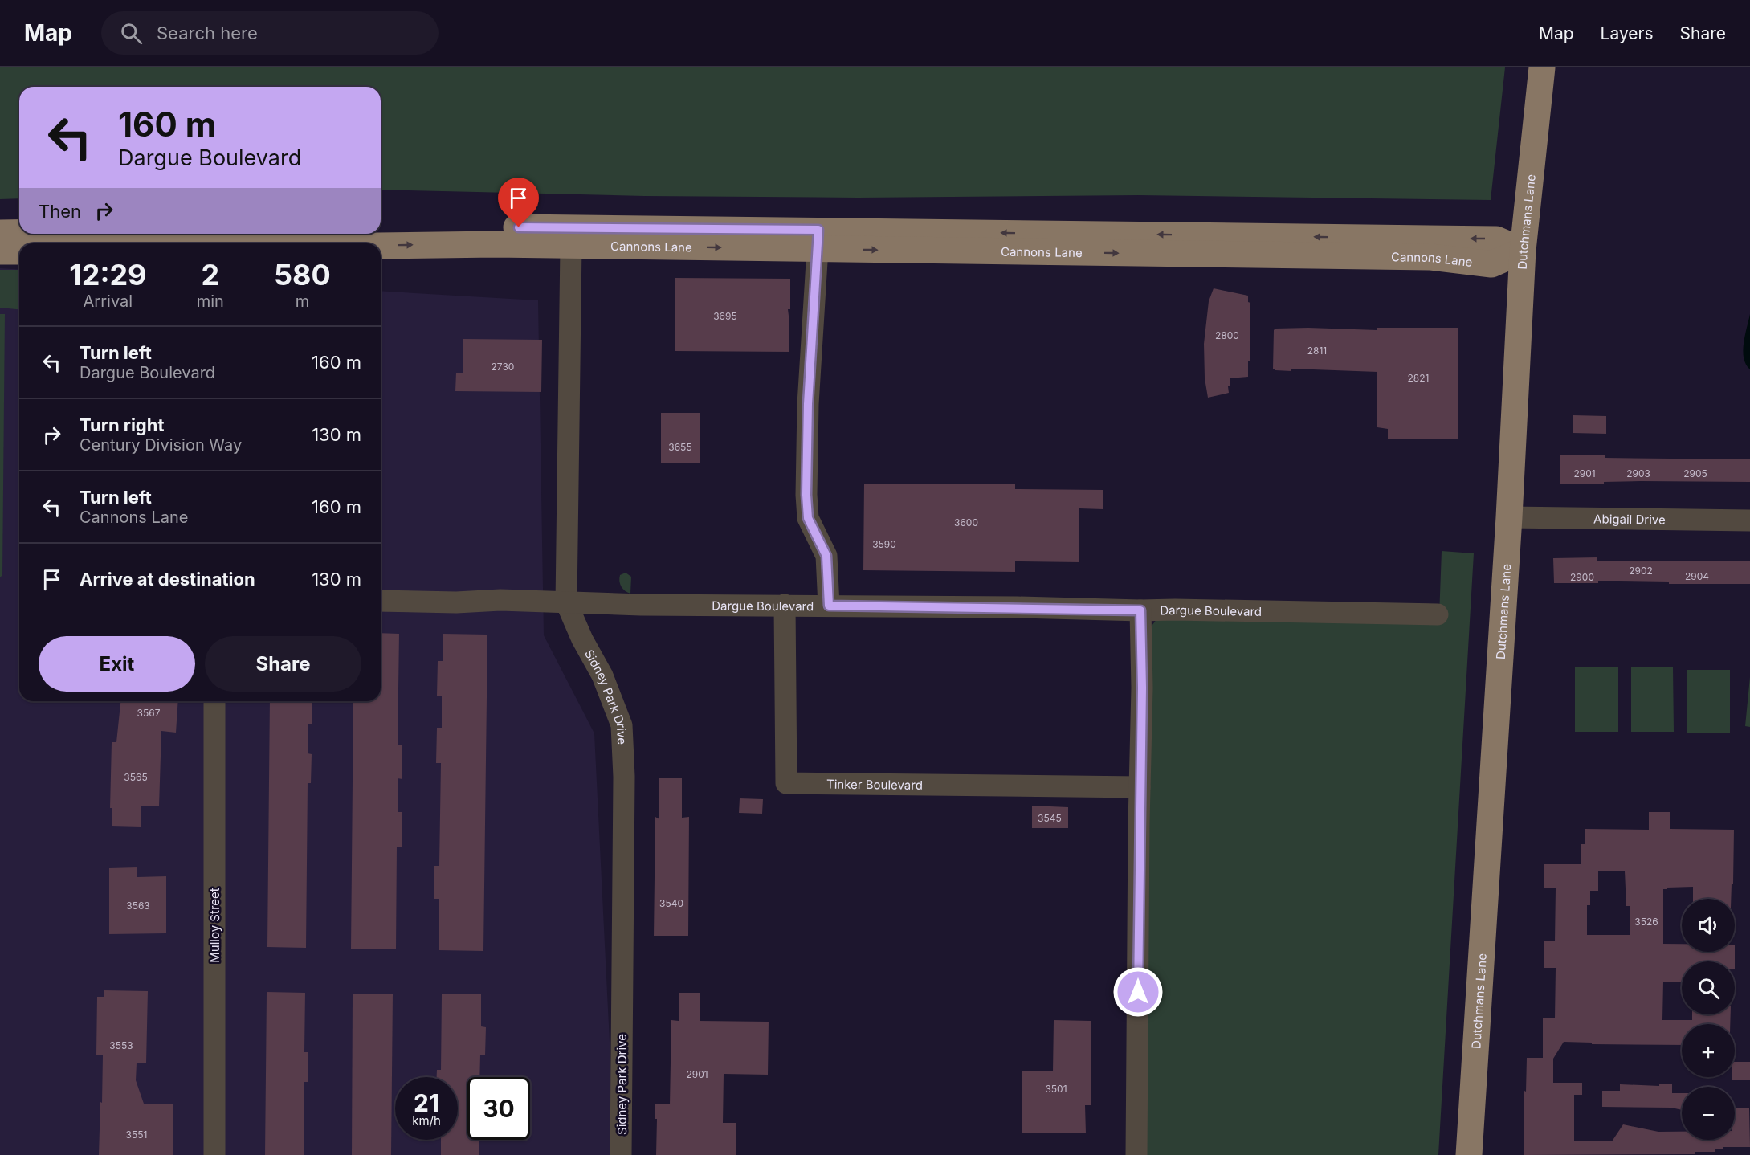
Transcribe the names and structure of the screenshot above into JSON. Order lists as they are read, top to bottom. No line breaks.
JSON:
{"streets":{"main road":["Dutchmans Lane","Cannons Lane"],"street":["Abigail Drive","Dargue Boulevard","Sidney Park Drive","Tinker Boulevard","Mulloy Street"]},"crossings":[["Dutchmans Lane","Cannons Lane"],["Dutchmans Lane","Abigail Drive"],["Cannons Lane","Sidney Park Drive"],["Dargue Boulevard","Sidney Park Drive"],["Dargue Boulevard","Tinker Boulevard"]],"house_numbers":["3695","2800","2811","2730","2821","3655","2901","2903","2905","3600","3590","2902","2904","2900","3567","3565","3545","3540","3563","3526","3553","2901","3501","3551"],"page":{"header":"Map","search":"Search here","nav":["Map","Layers","Share"],"turn":["160 m","Dargue Boulevard"],"then":"Then","eta":["12:29","Arrival","2","min","580","m"],"list":[{"name":"Turn left","note":"Dargue Boulevard","value":"160 m"},{"name":"Turn right","note":"Century Division Way","value":"130 m"},{"name":"Turn left","note":"Cannons Lane","value":"160 m"},{"name":"Arrive at destination","value":"130 m"}],"buttons":["Exit","Share"],"map_buttons":["+","−"],"speed":"21 km/h","limit":"30"}}
